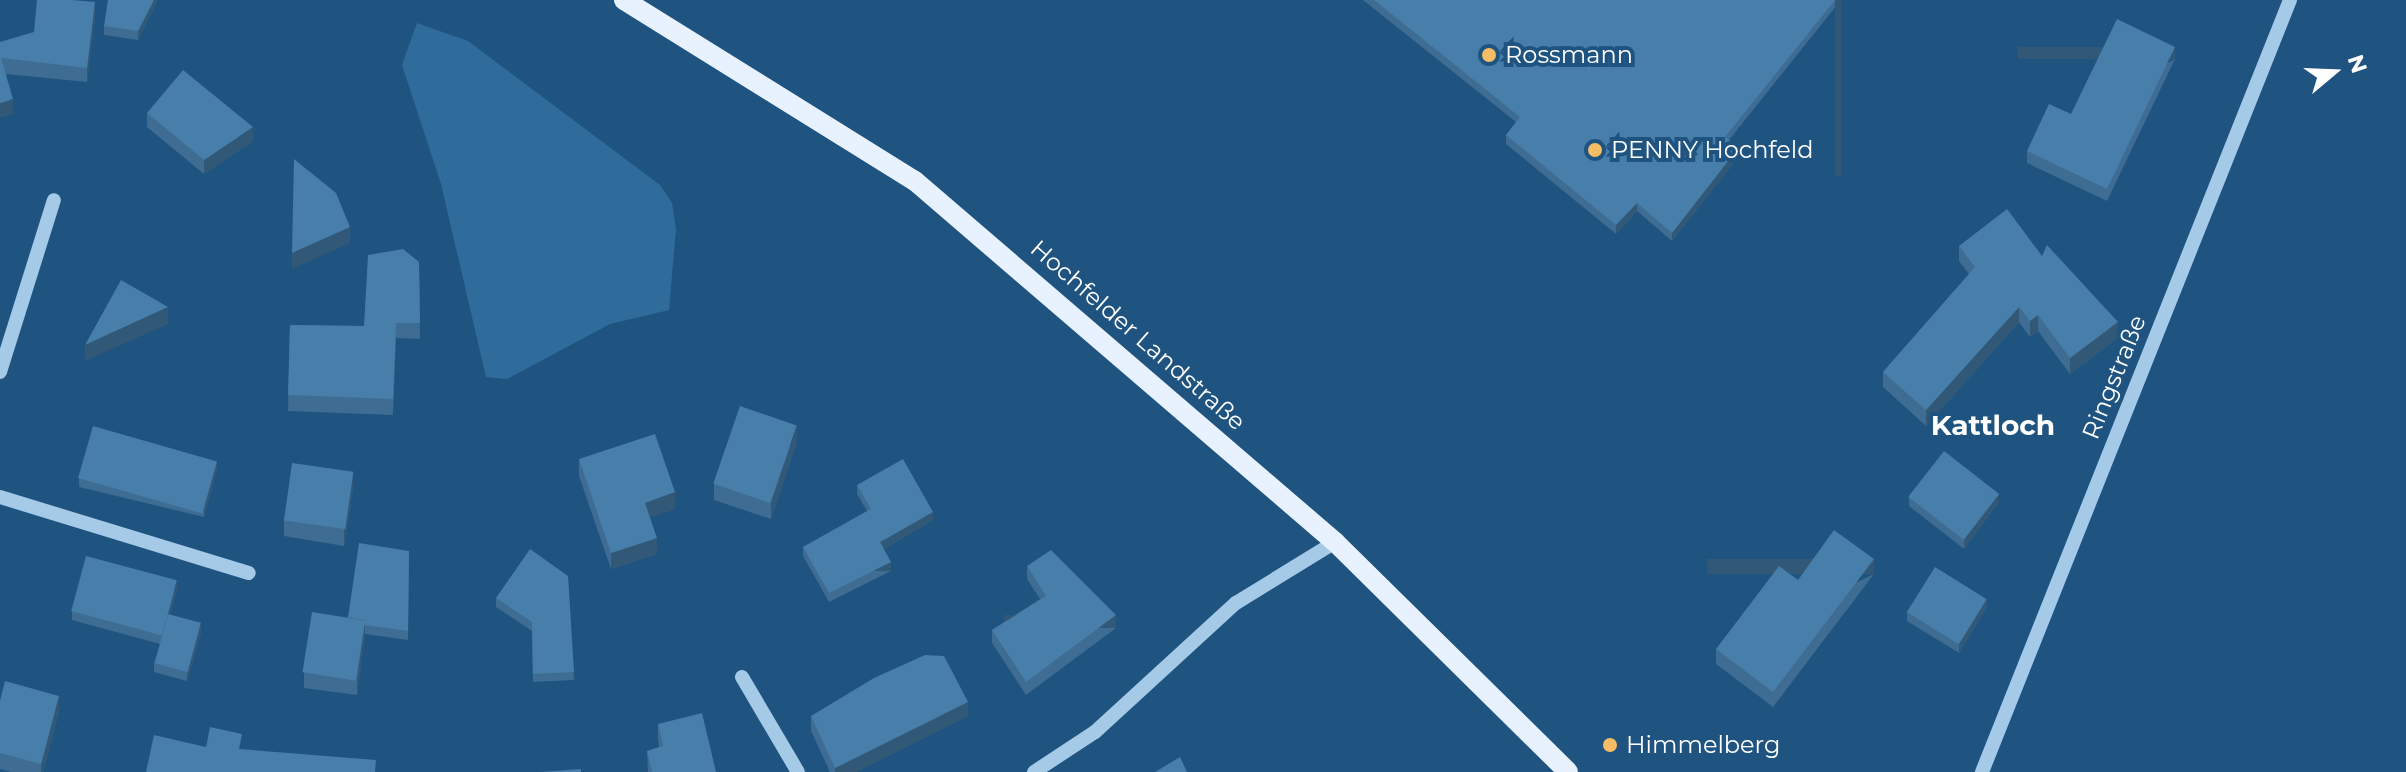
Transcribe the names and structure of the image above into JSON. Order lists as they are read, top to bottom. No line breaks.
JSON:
{"streets":{"main road":["Hochfelder Landstraße"],"street":["Ringstraße"]},"districts":["Kattloch"],"places":["Rossmann","PENNY Hochfeld","Himmelberg"],"north":"right"}
